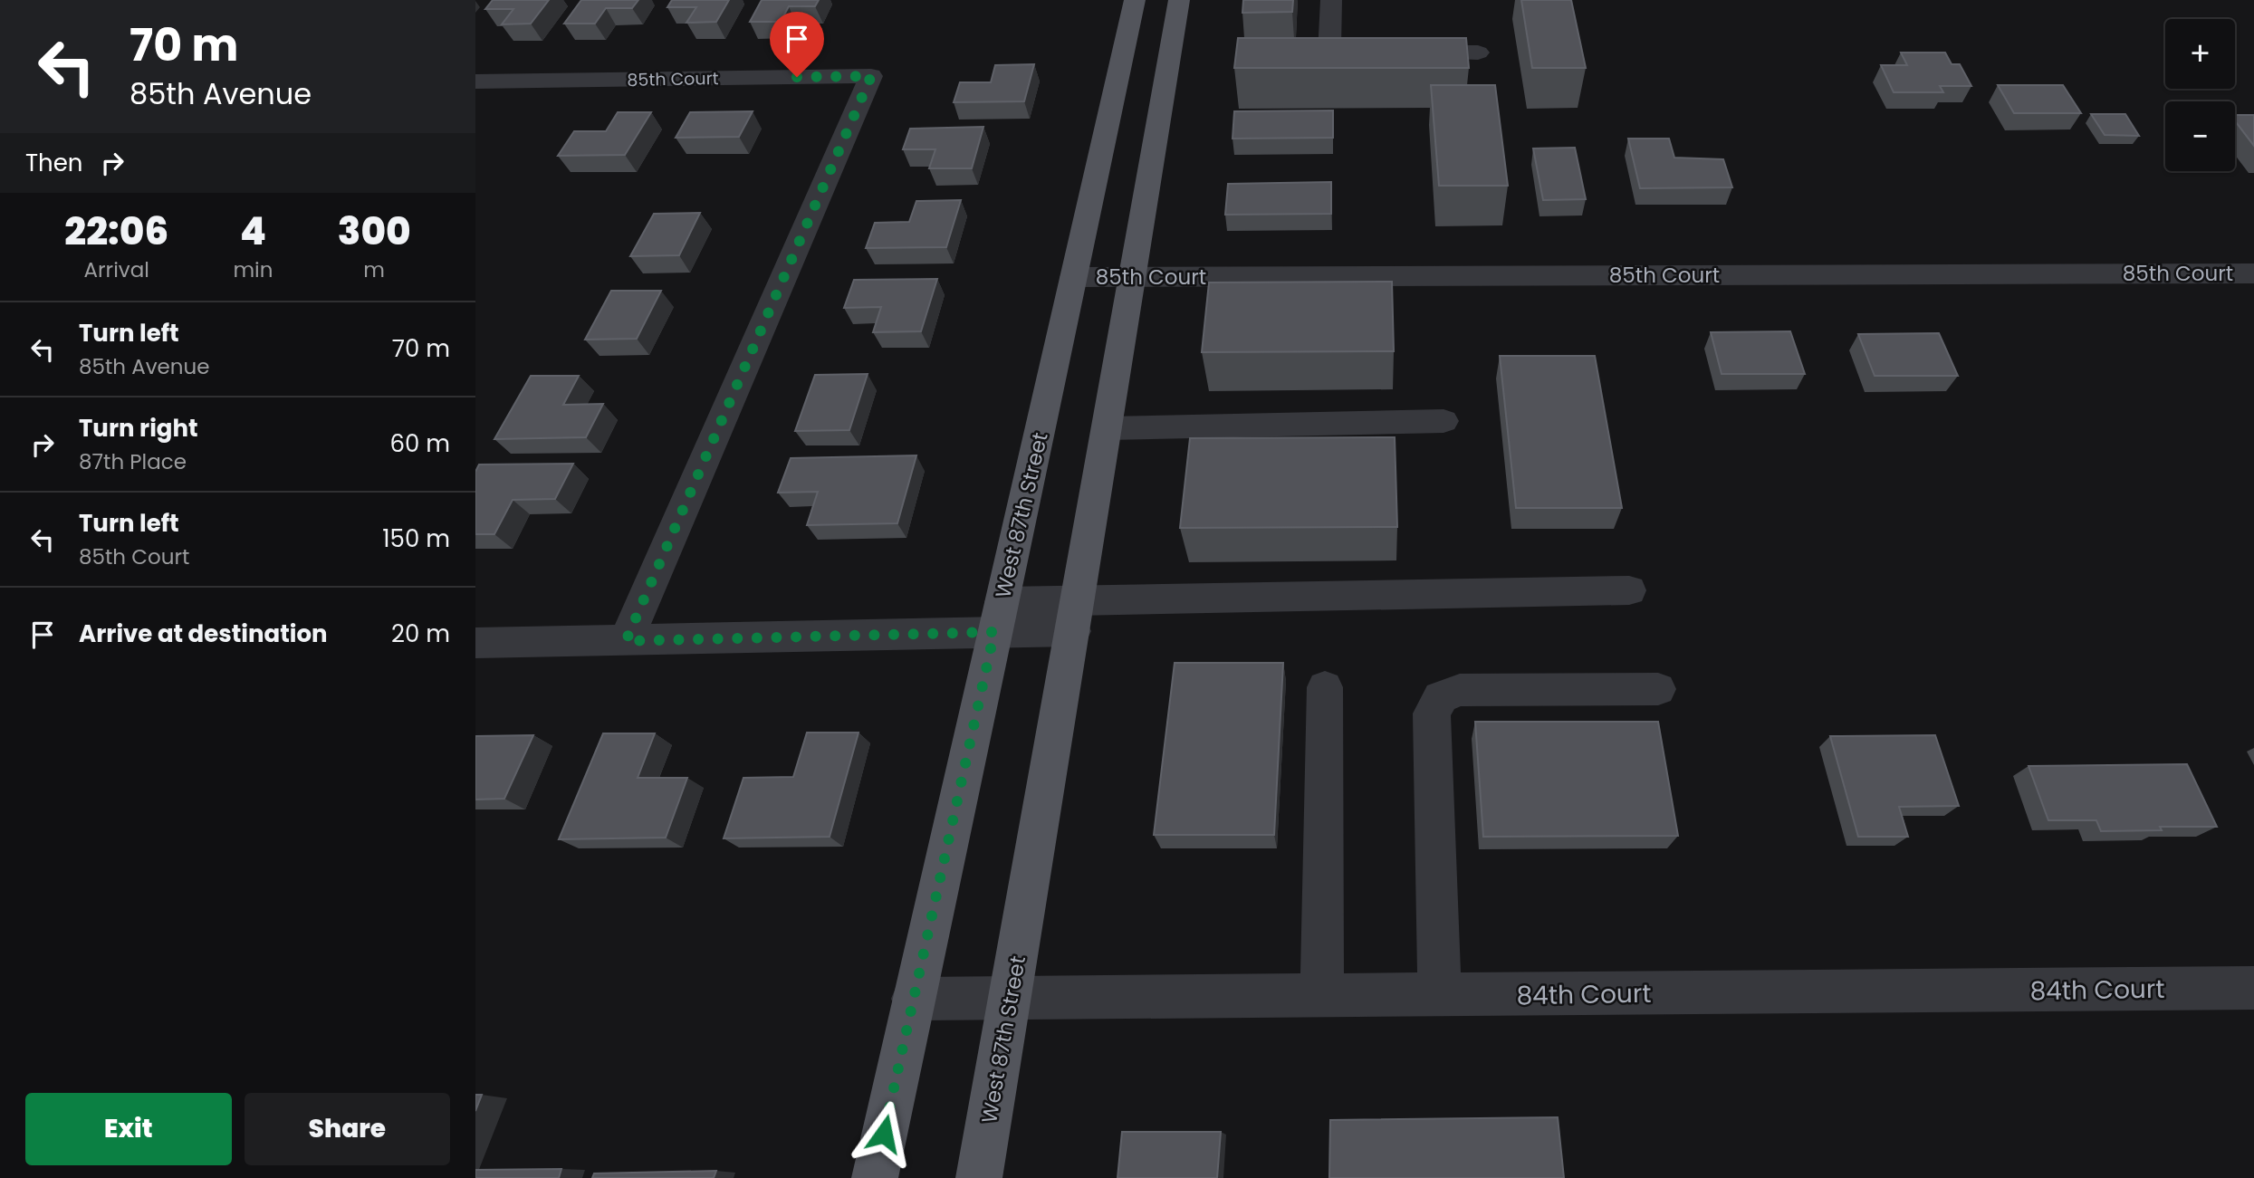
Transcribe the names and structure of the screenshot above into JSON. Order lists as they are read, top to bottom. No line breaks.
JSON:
{"streets":{"main road":["West 87th Street"],"street":["85th Court","84th Court"]},"crossings":[["85th Court","West 87th Street"],["West 87th Street","84th Court"]],"page":{"turn":["70 m","85th Avenue"],"map_buttons":["+","−"],"then":"Then","eta":["22:06","Arrival","4","min","300","m"],"list":[{"name":"Turn left","note":"85th Avenue","value":"70 m"},{"name":"Turn right","note":"87th Place","value":"60 m"},{"name":"Turn left","note":"85th Court","value":"150 m"},{"name":"Arrive at destination","value":"20 m"}],"buttons":["Exit","Share"]}}
